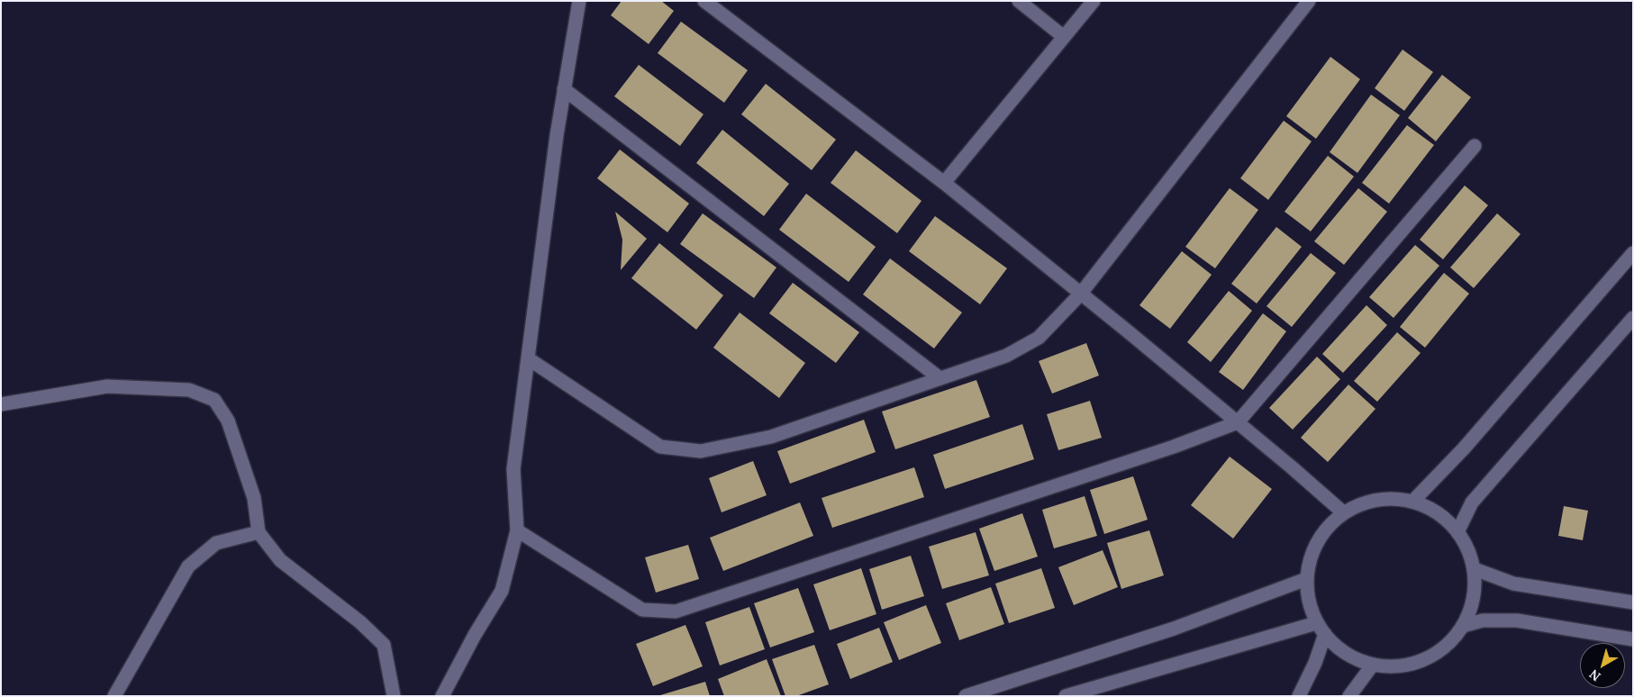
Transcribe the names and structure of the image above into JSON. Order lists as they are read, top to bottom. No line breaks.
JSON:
{"north":"bottom left"}
